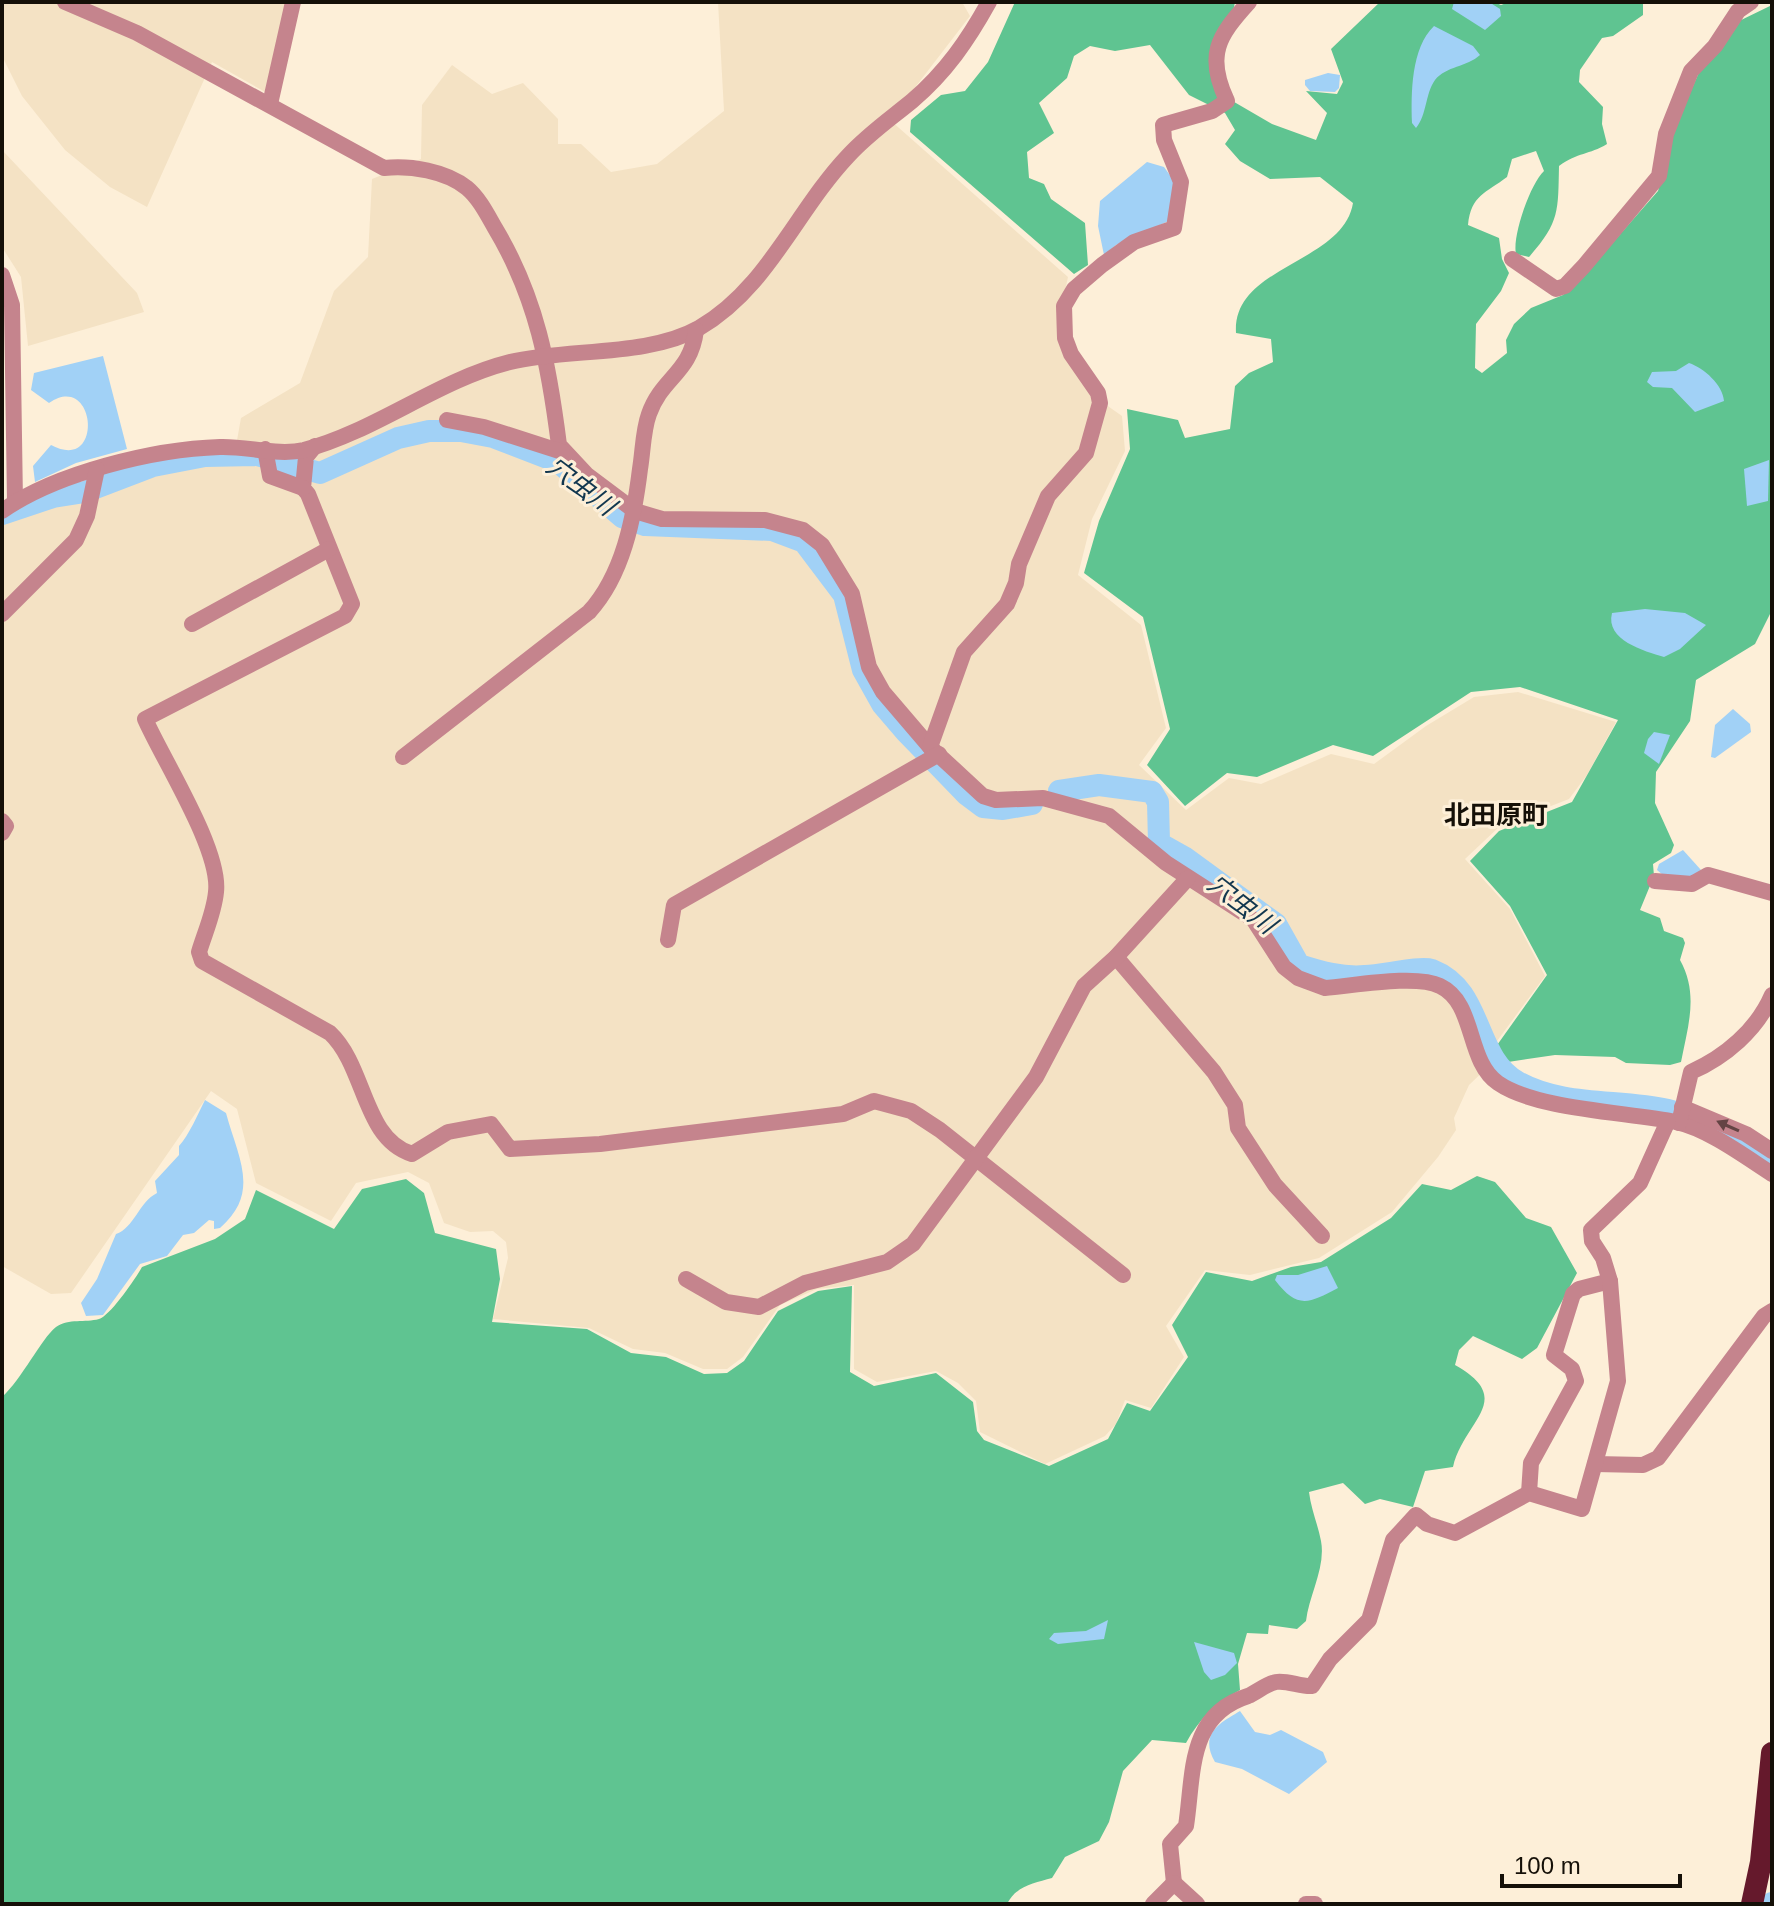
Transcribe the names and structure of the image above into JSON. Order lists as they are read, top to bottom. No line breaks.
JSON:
{"districts":["北田原町"],"water":["穴虫川"],"scale_bar":"100 m"}
